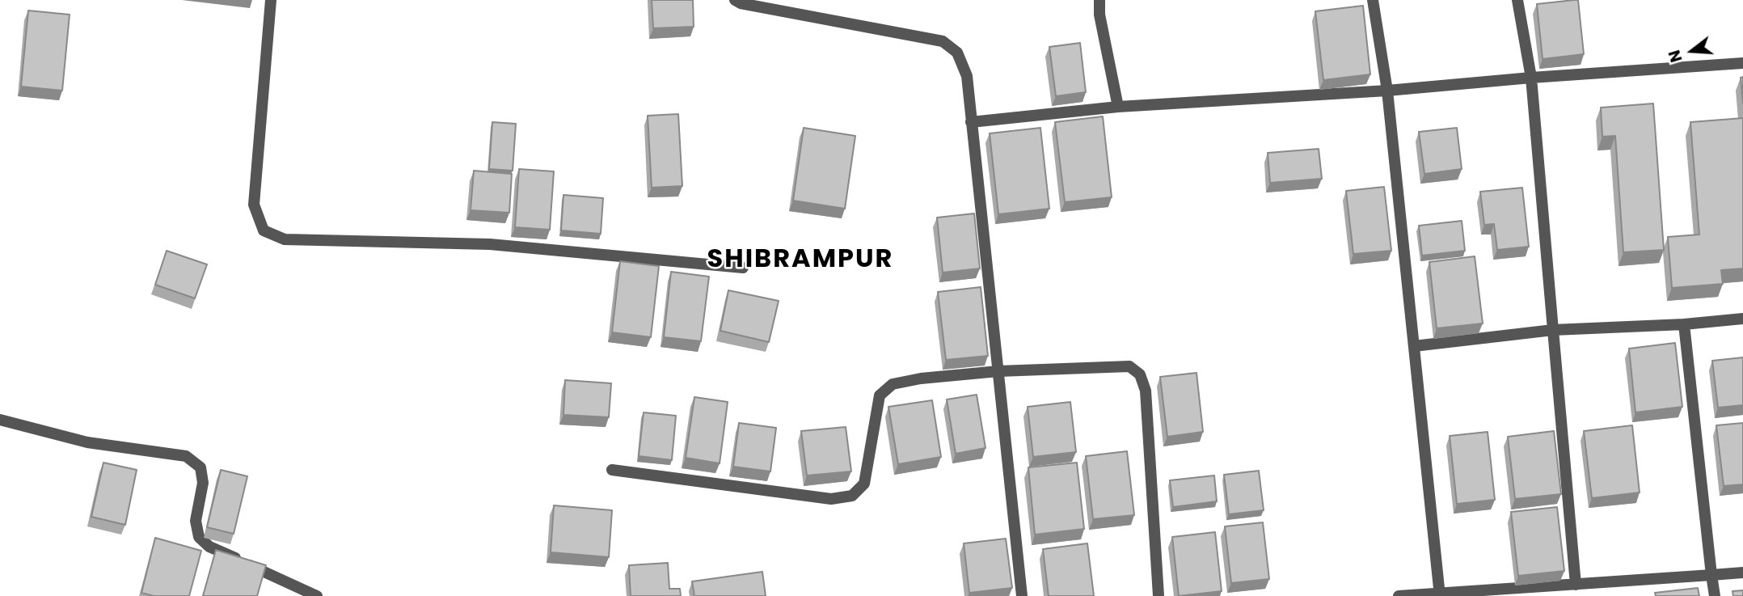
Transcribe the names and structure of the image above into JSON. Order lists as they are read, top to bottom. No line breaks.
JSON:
{"districts":["SHIBRAMPUR"],"north":"left"}
